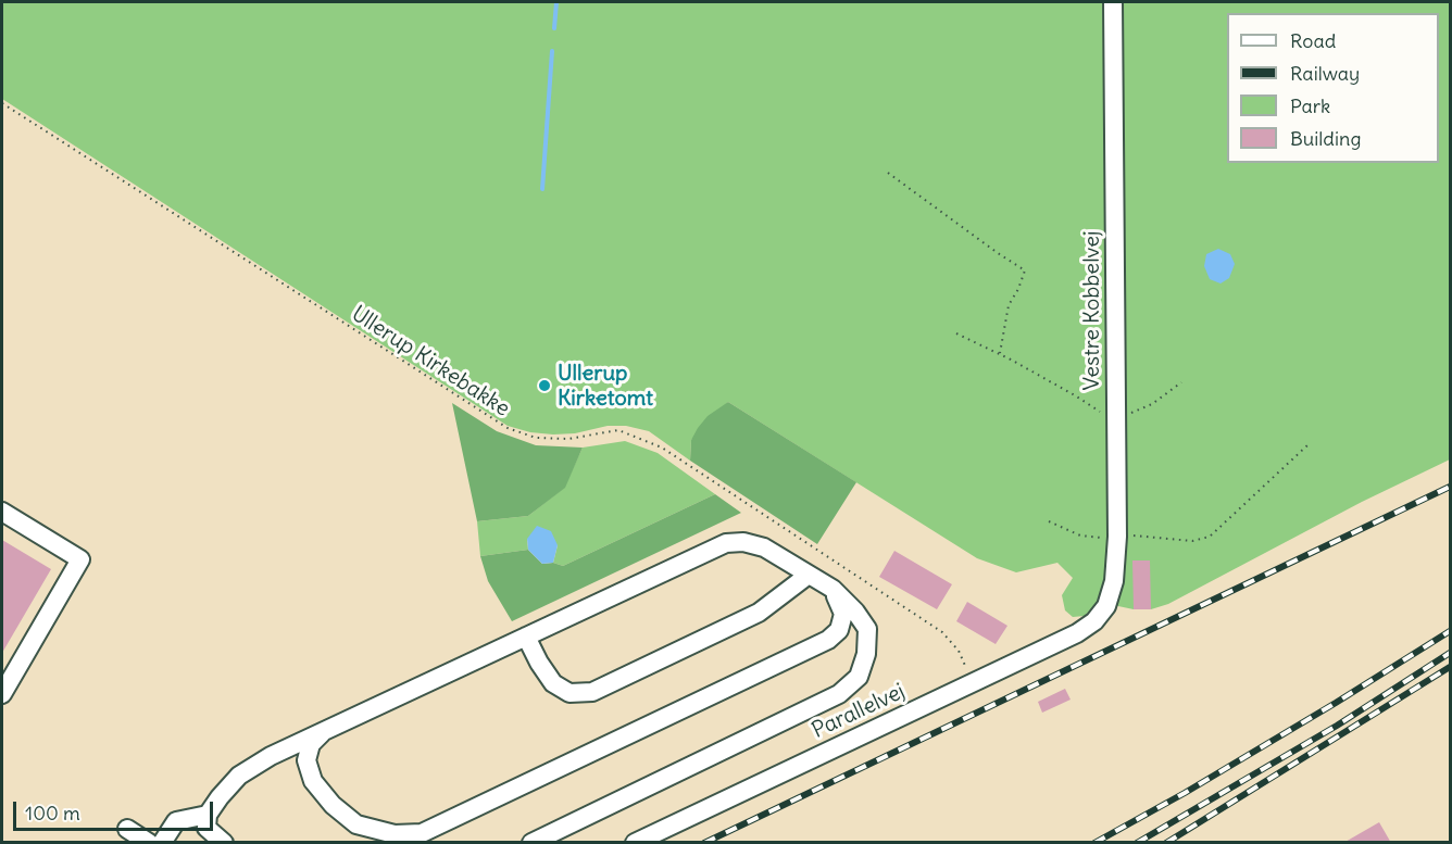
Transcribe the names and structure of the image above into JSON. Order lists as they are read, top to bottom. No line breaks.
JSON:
{"streets":{"street":["Vestre Kobbelvej","Parallelvej"],"path":["Ullerup Kirkebakke"]},"crossings":[["Vestre Kobbelvej","Parallelvej"],["Ullerup Kirkebakke","Parallelvej"]],"places":["Ullerup Kirketomt"],"legend":["Road","Railway","Park","Building"],"scale_bar":"100 m"}
